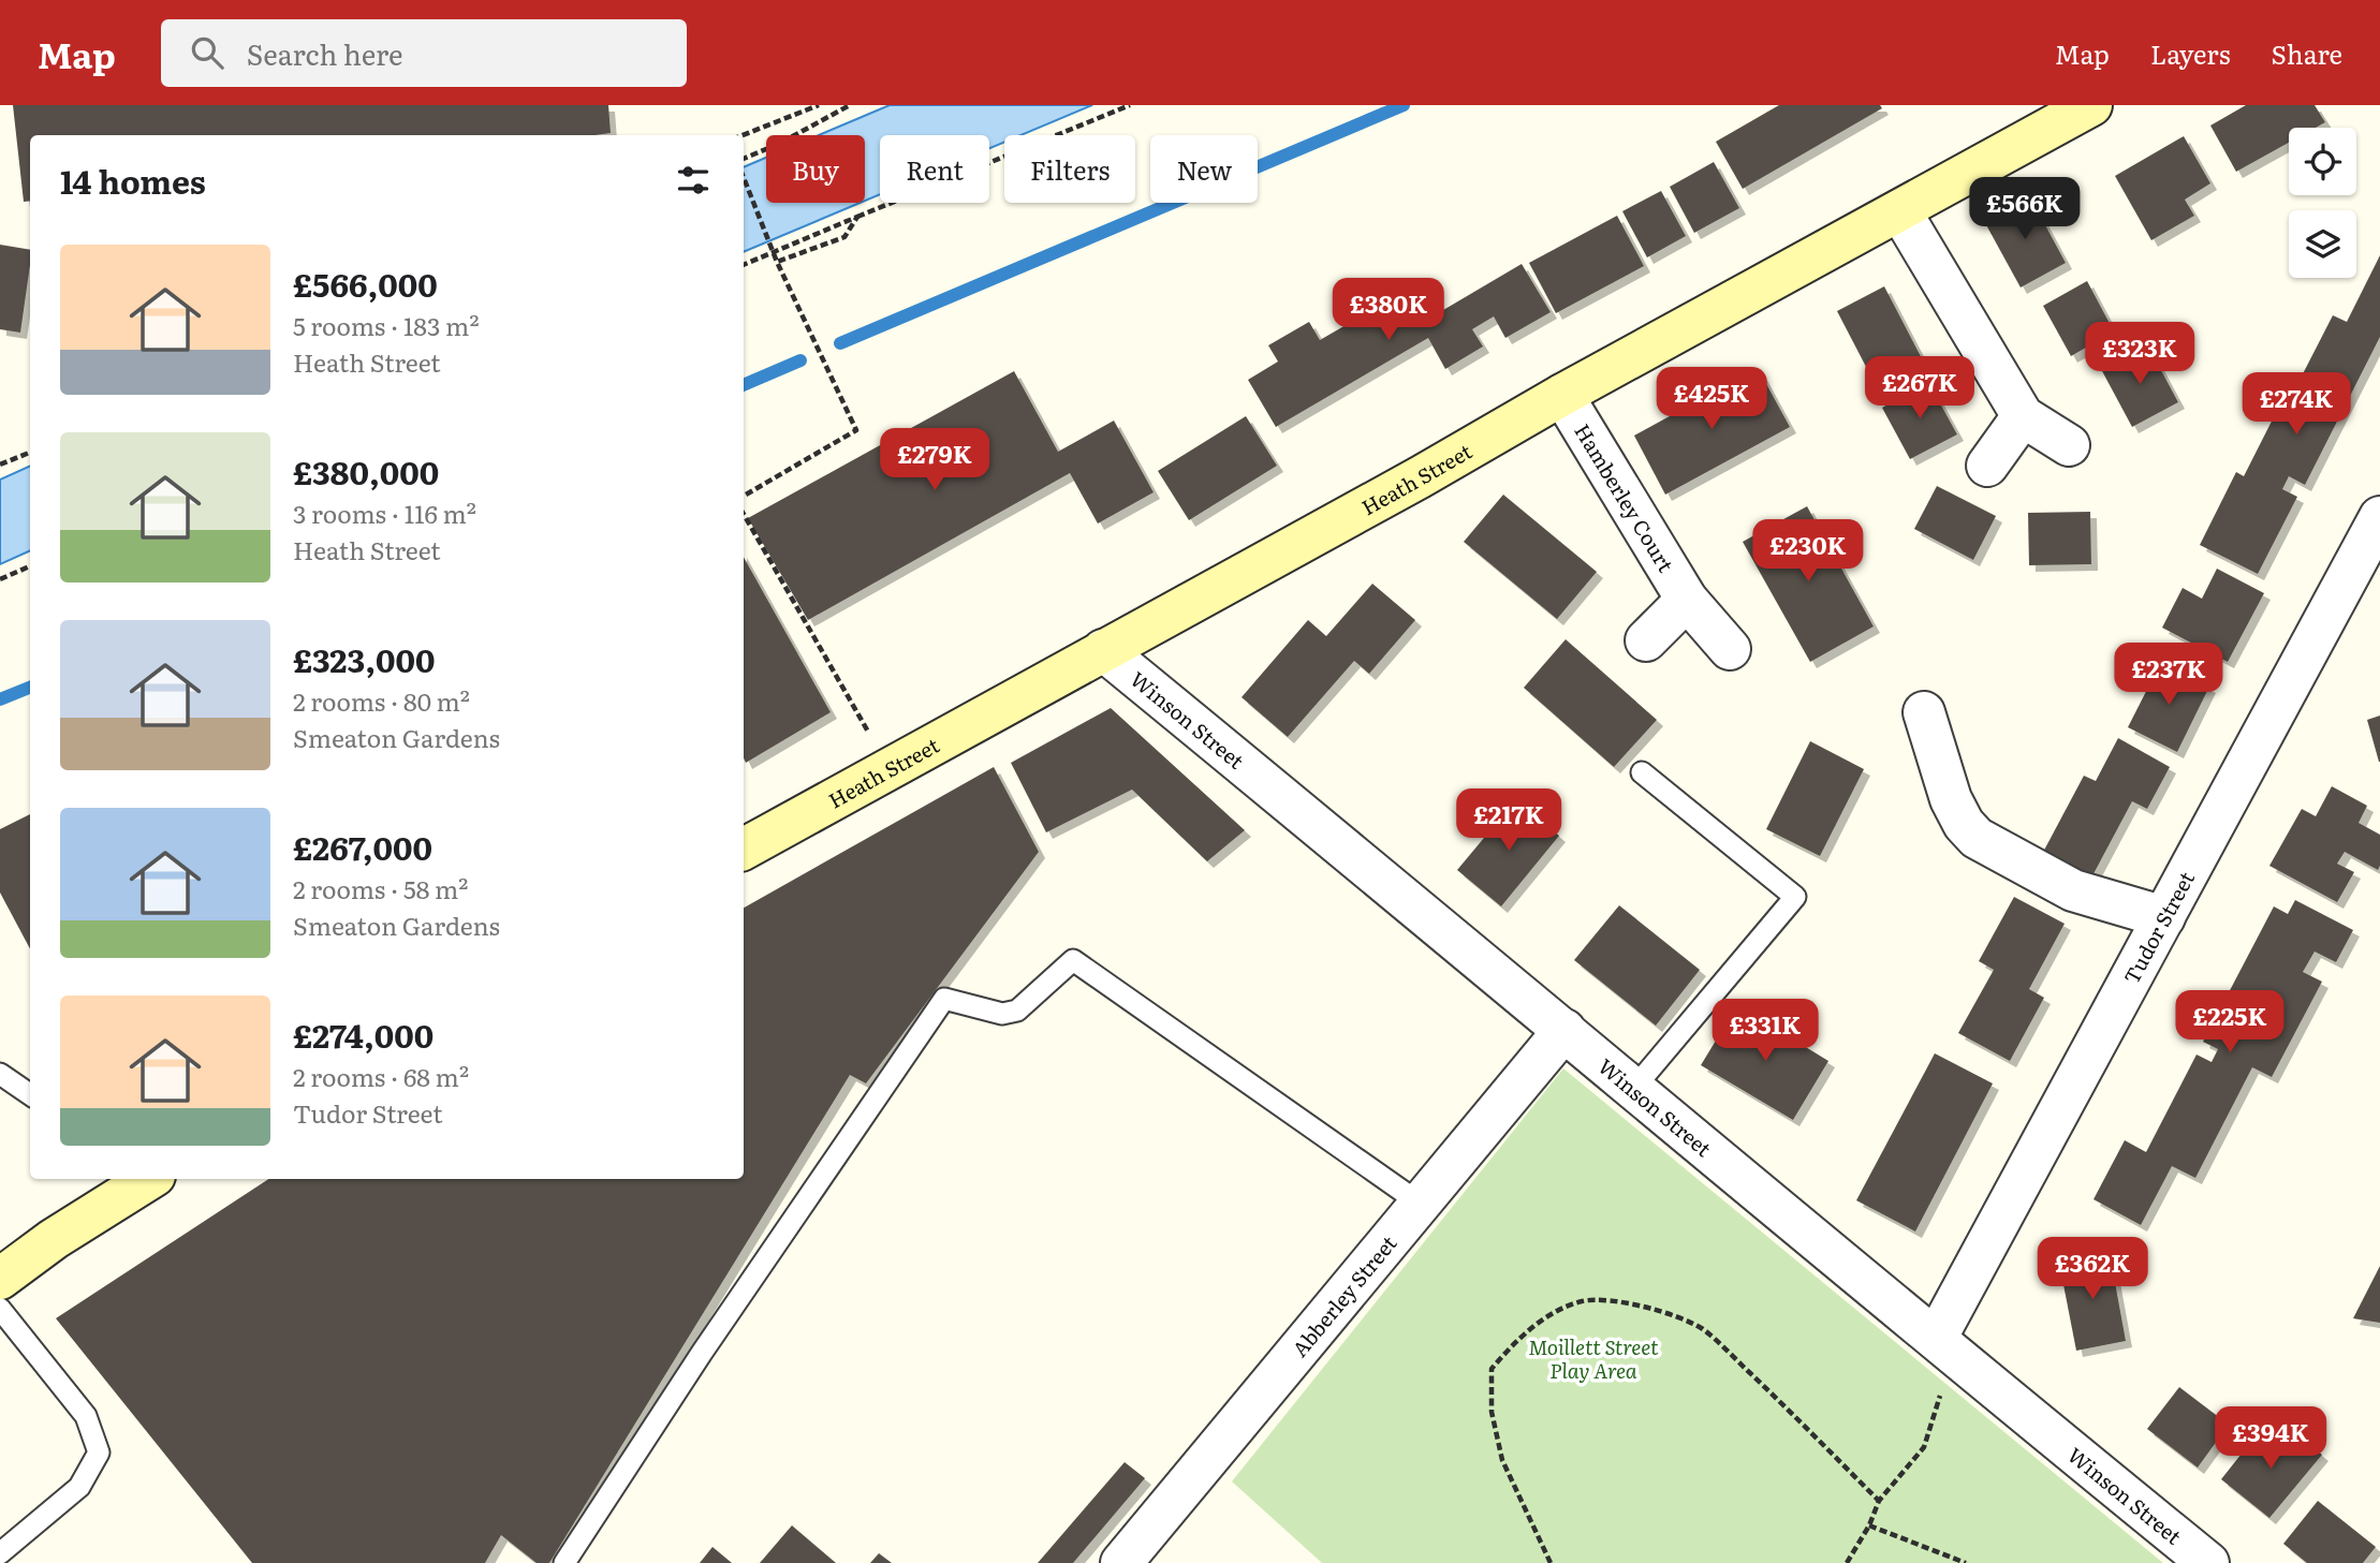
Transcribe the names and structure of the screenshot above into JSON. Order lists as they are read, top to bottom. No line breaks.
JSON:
{"streets":{"main road":["Heath Street"],"street":["Hamberley Court","Winson Street","Tudor Street","Abberley Street"]},"crossings":[["Heath Street","Hamberley Court"],["Heath Street","Winson Street"],["Winson Street","Tudor Street"],["Winson Street","Abberley Street"]],"parks":["Moillett Street Play Area"],"page":{"header":"Map","search":"Search here","nav":["Map","Layers","Share"],"chip":["Buy","Rent","Filters","New"],"heading":"14 homes","price":["£566K","£380K","£323K","£267K","£425K","£274K","£279K","£230K","£237K","£217K","£225K","£331K","£362K","£394K"],"list":[{"name":"£566,000","note":"5 rooms · 183 m² · Heath Street"},{"name":"£380,000","note":"3 rooms · 116 m² · Heath Street"},{"name":"£323,000","note":"2 rooms · 80 m² · Smeaton Gardens"},{"name":"£267,000","note":"2 rooms · 58 m² · Smeaton Gardens"},{"name":"£274,000","note":"2 rooms · 68 m² · Tudor Street"}]}}
